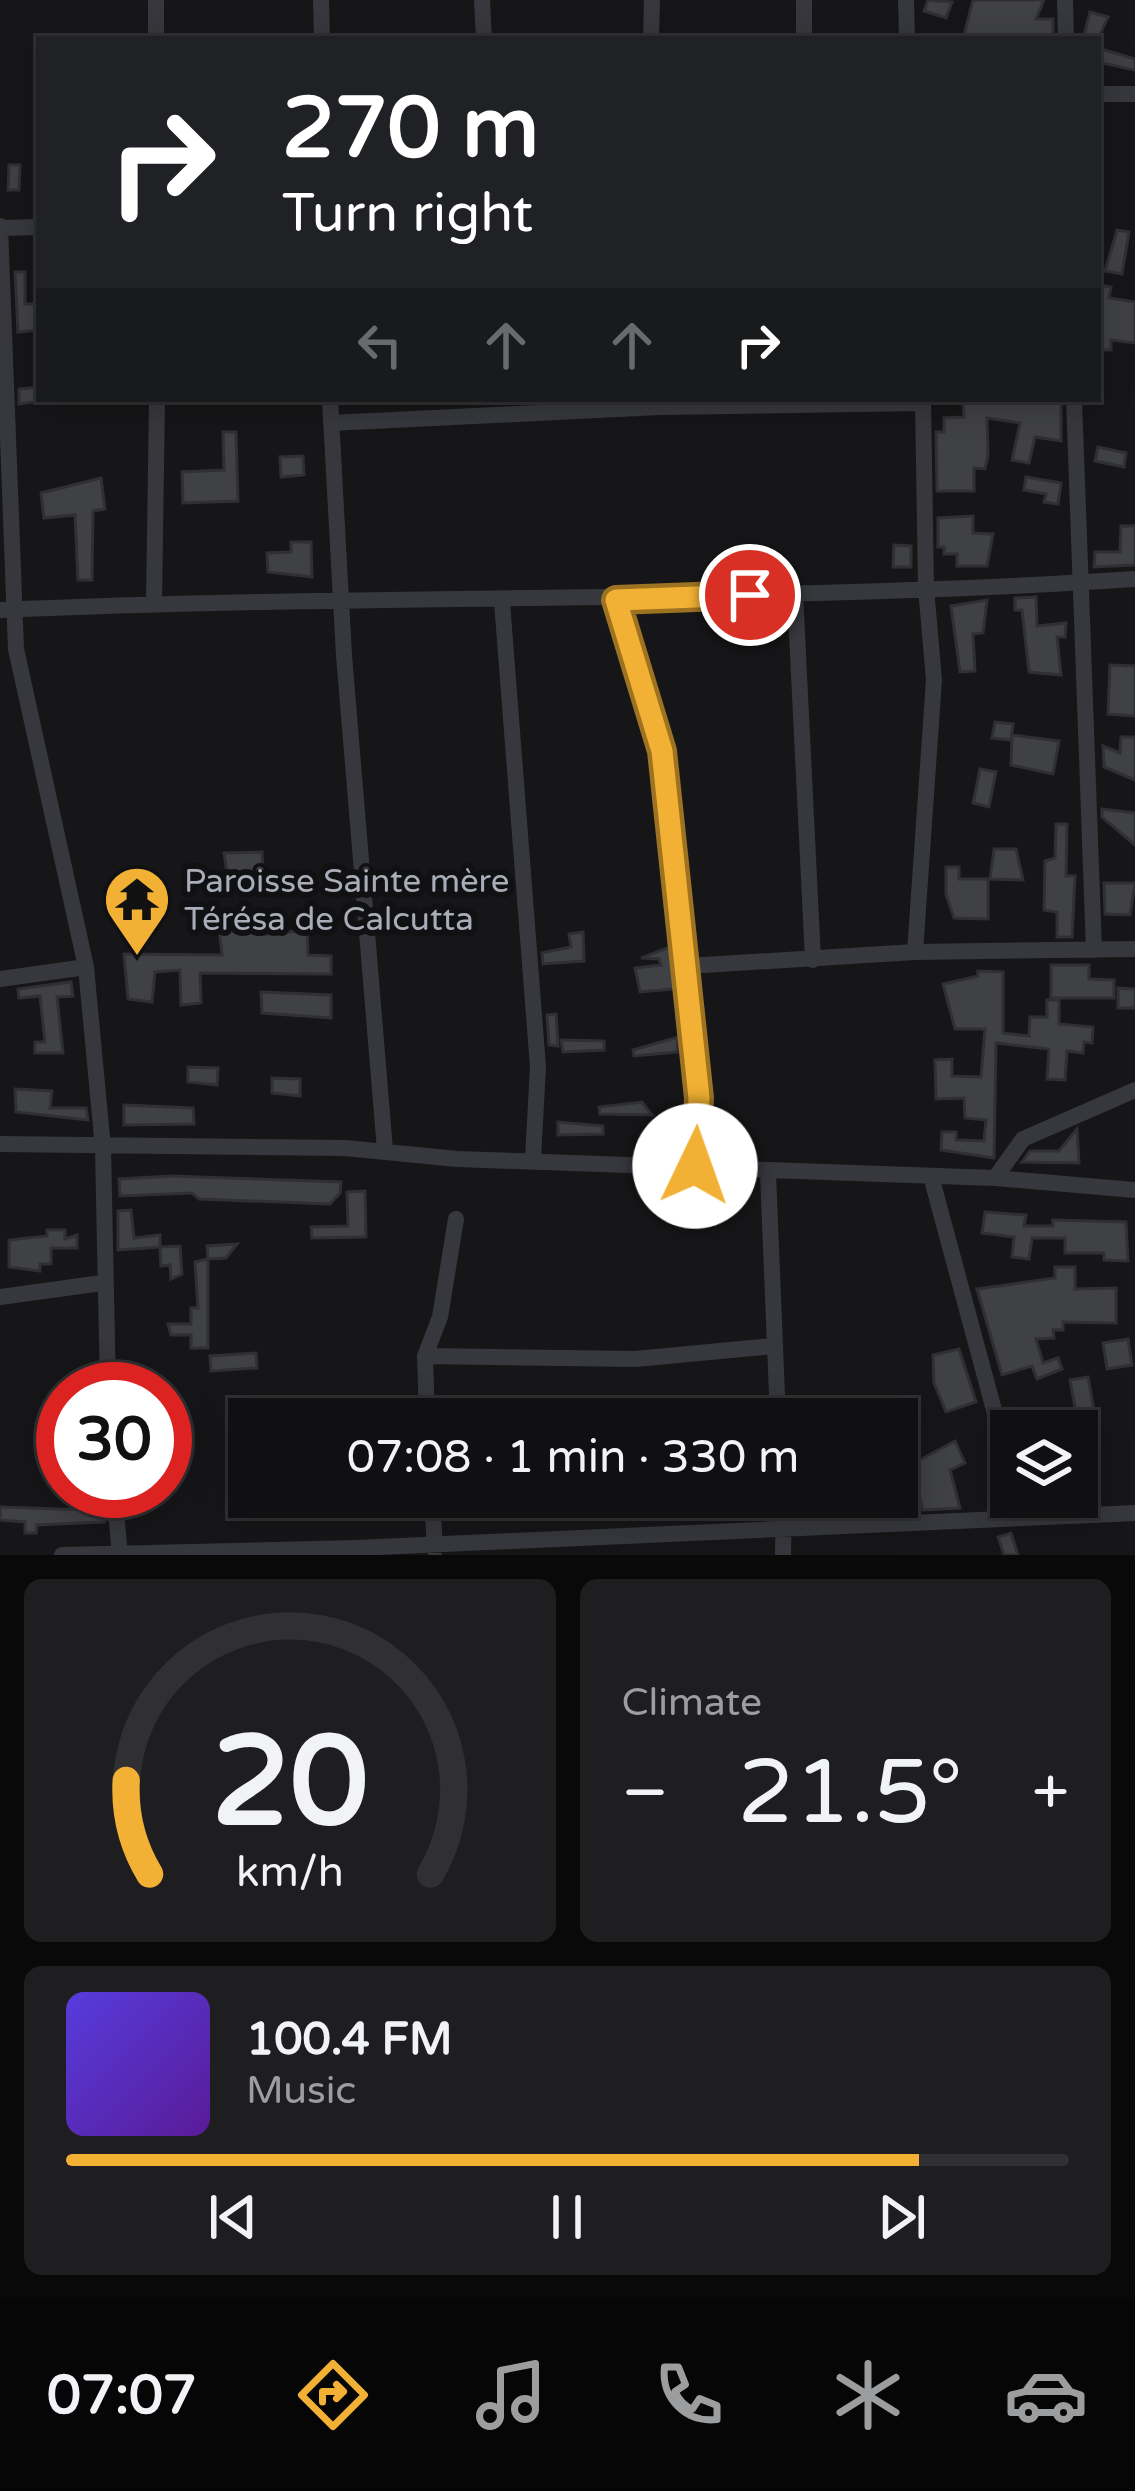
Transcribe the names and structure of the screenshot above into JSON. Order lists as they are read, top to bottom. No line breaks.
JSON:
{"places":{"temple":["Paroisse Sainte mère Térésa de Calcutta"]},"page":{"turn":["270 m","Turn right"],"limit":"30","trip":"07:08 · 1 min · 330 m","tile":"Climate","heat":["−","21.5°","+"],"song":["100.4 FM","Music"],"tabs":"07:07","gauge":["20","km/h"]}}
